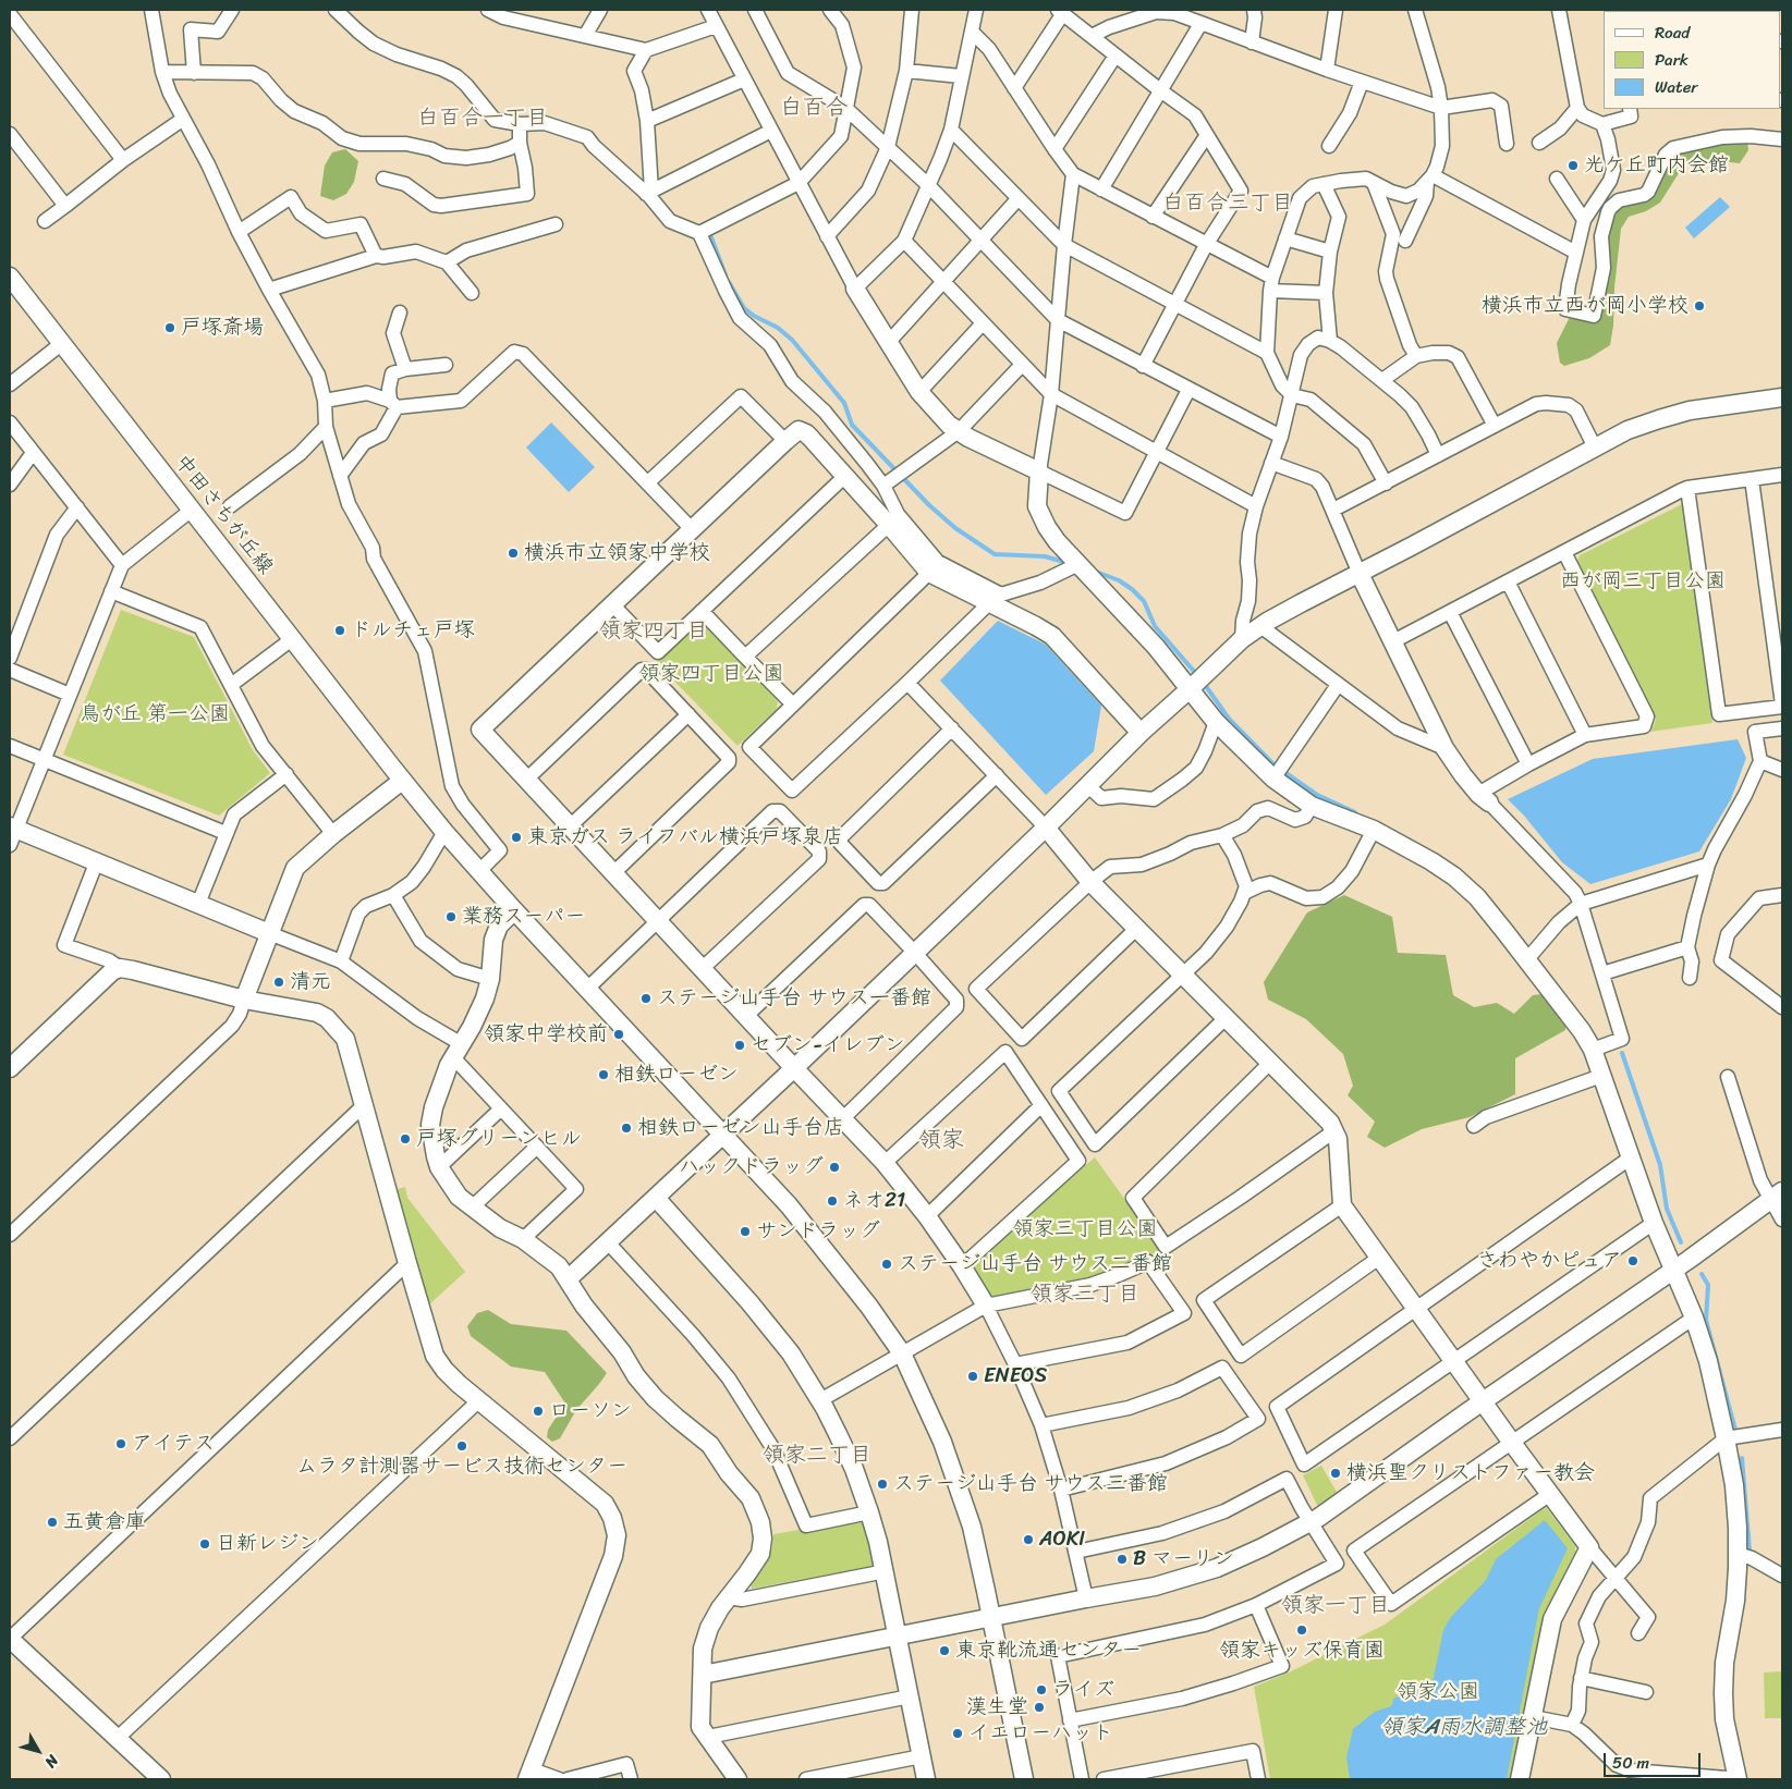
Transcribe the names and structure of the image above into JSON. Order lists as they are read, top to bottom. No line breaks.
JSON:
{"streets":{"street":["中田さちが丘線"]},"districts":["白百合","白百合一丁目","白百合三丁目","領家四丁目","領家","領家三丁目","領家二丁目","領家一丁目"],"water":["領家A雨水調整池"],"parks":["西が岡三丁目公園","領家四丁目公園","鳥が丘 第一公園","領家三丁目公園","領家公園"],"places":["光ケ丘町内会館","横浜市立西が岡小学校","戸塚斎場","横浜市立領家中学校","ドルチェ戸塚","東京ガス ライフバル横浜戸塚泉店","業務スーパー","清元","ステージ山手台 サウス一番館","領家中学校前","セブン-イレブン","相鉄ローゼン","相鉄ローゼン山手台店","戸塚グリーンヒル","ハックドラッグ","ネオ21","サンドラッグ","さわやかピュア","ステージ山手台 サウス二番館","ENEOS","ローソン","アイテス","ムラタ計測器サービス技術センター","横浜聖クリストファー教会","ステージ山手台 サウス三番館","五黄倉庫","AOKI","日新レジン","B マーリン","領家キッズ保育園","東京靴流通センター","ライズ","漢生堂","イエローハット"],"legend":["Road","Park","Water"],"scale_bar":"50 m","north":"bottom right"}
